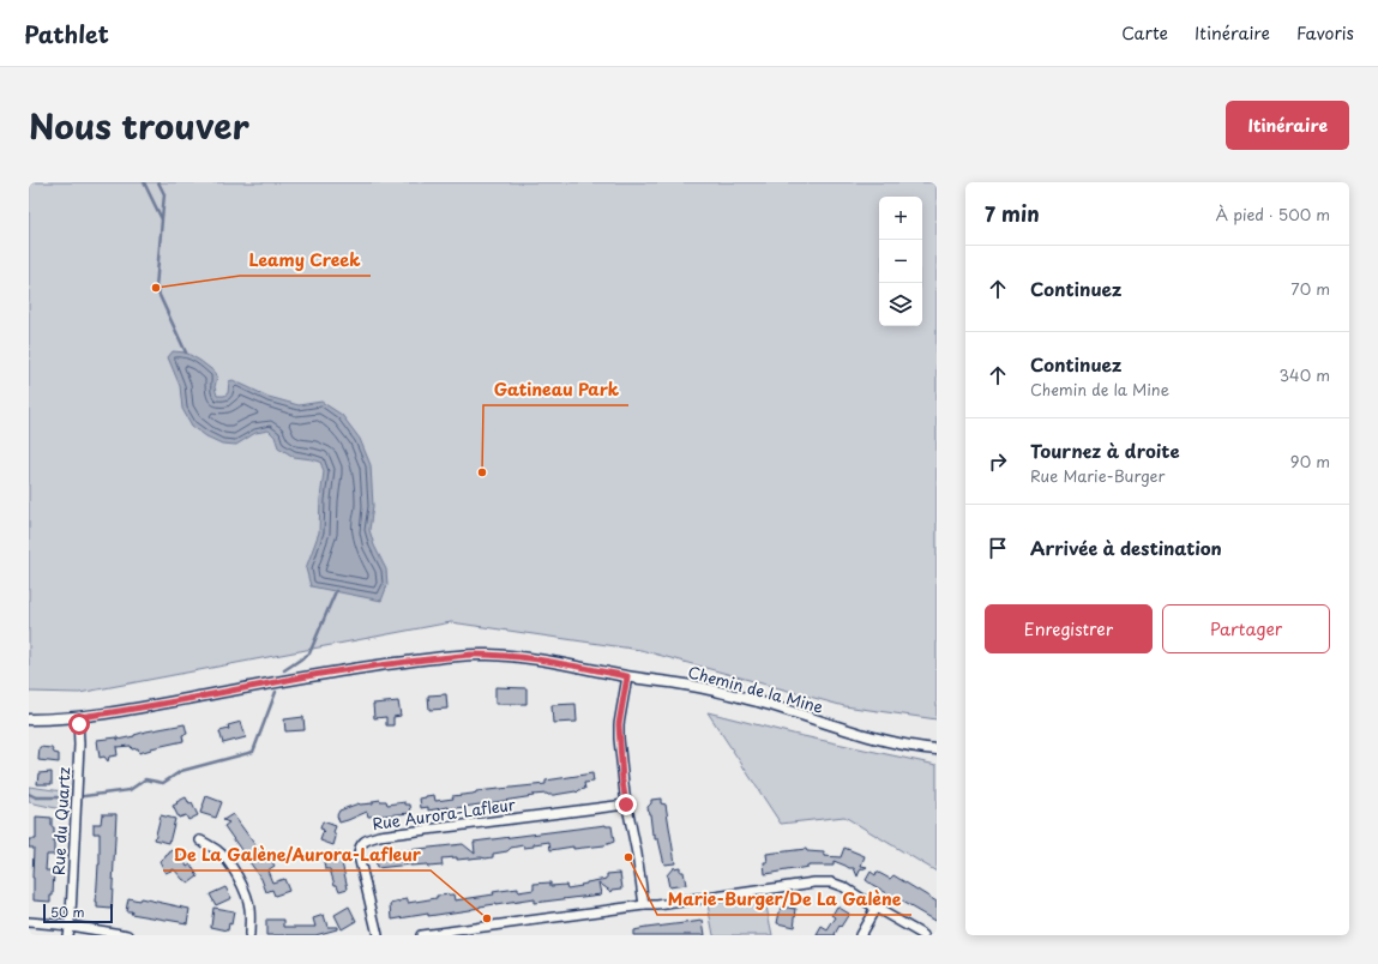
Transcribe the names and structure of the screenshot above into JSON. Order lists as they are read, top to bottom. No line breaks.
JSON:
{"streets":{"street":["Chemin de la Mine","Rue Aurora-Lafleur","Rue du Quartz"]},"crossings":[["Chemin de la Mine","Rue du Quartz"]],"places":["Leamy Creek","Gatineau Park","Marie-Burger/De La Galène","De La Galène/Aurora-Lafleur"],"scale_bar":"50 m","page":{"header":"Pathlet","nav":["Carte","Itinéraire","Favoris"],"title":"Nous trouver","buttons":["Itinéraire",["Enregistrer","Partager"]],"heading":["7 min","À pied · 500 m"],"map_buttons":["+","−"],"list":[["Continuez","70 m"],["Continuez","Chemin de la Mine","340 m"],["Tournez à droite","Rue Marie-Burger","90 m"],"Arrivée à destination"],"scale":"50 m"}}
